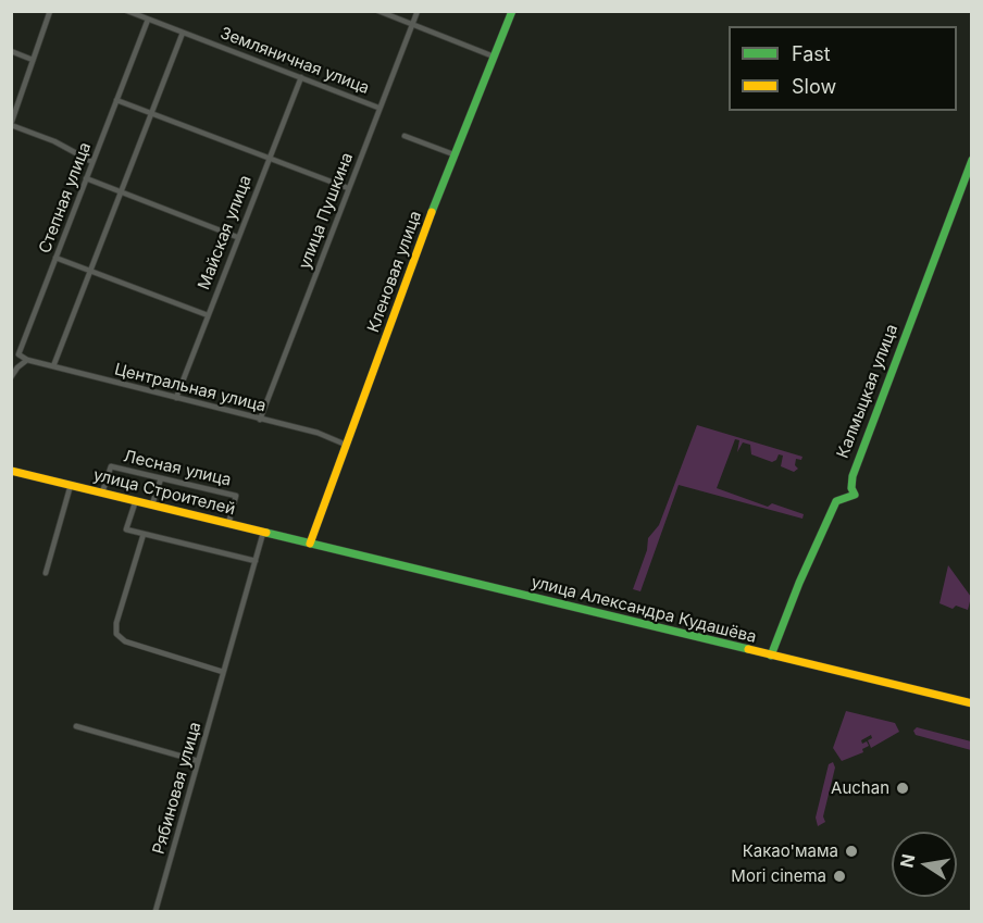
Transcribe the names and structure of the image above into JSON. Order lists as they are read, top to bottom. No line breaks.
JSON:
{"streets":{"street":["Земляничная улица","Степная улица","улица Пушкина","Майская улица","Кленовая улица","Центральная улица","Калмыцкая улица","Лесная улица","улица Строителей","улица Александра Кудашёва","Рябиновая улица"]},"crossings":[["Земляничная улица","Степная улица"],["Земляничная улица","улица Пушкина"],["Земляничная улица","Майская улица"],["улица Пушкина","Центральная улица"],["Майская улица","Центральная улица"],["Кленовая улица","Центральная улица"],["Кленовая улица","улица Строителей"],["Кленовая улица","улица Александра Кудашёва"],["Калмыцкая улица","улица Александра Кудашёва"],["Лесная улица","улица Строителей"],["улица Строителей","улица Александра Кудашёва"],["улица Строителей","Рябиновая улица"]],"places":["Auchan","Какао'мама","Mori cinema"],"legend":["Fast","Slow"],"north":"left"}
